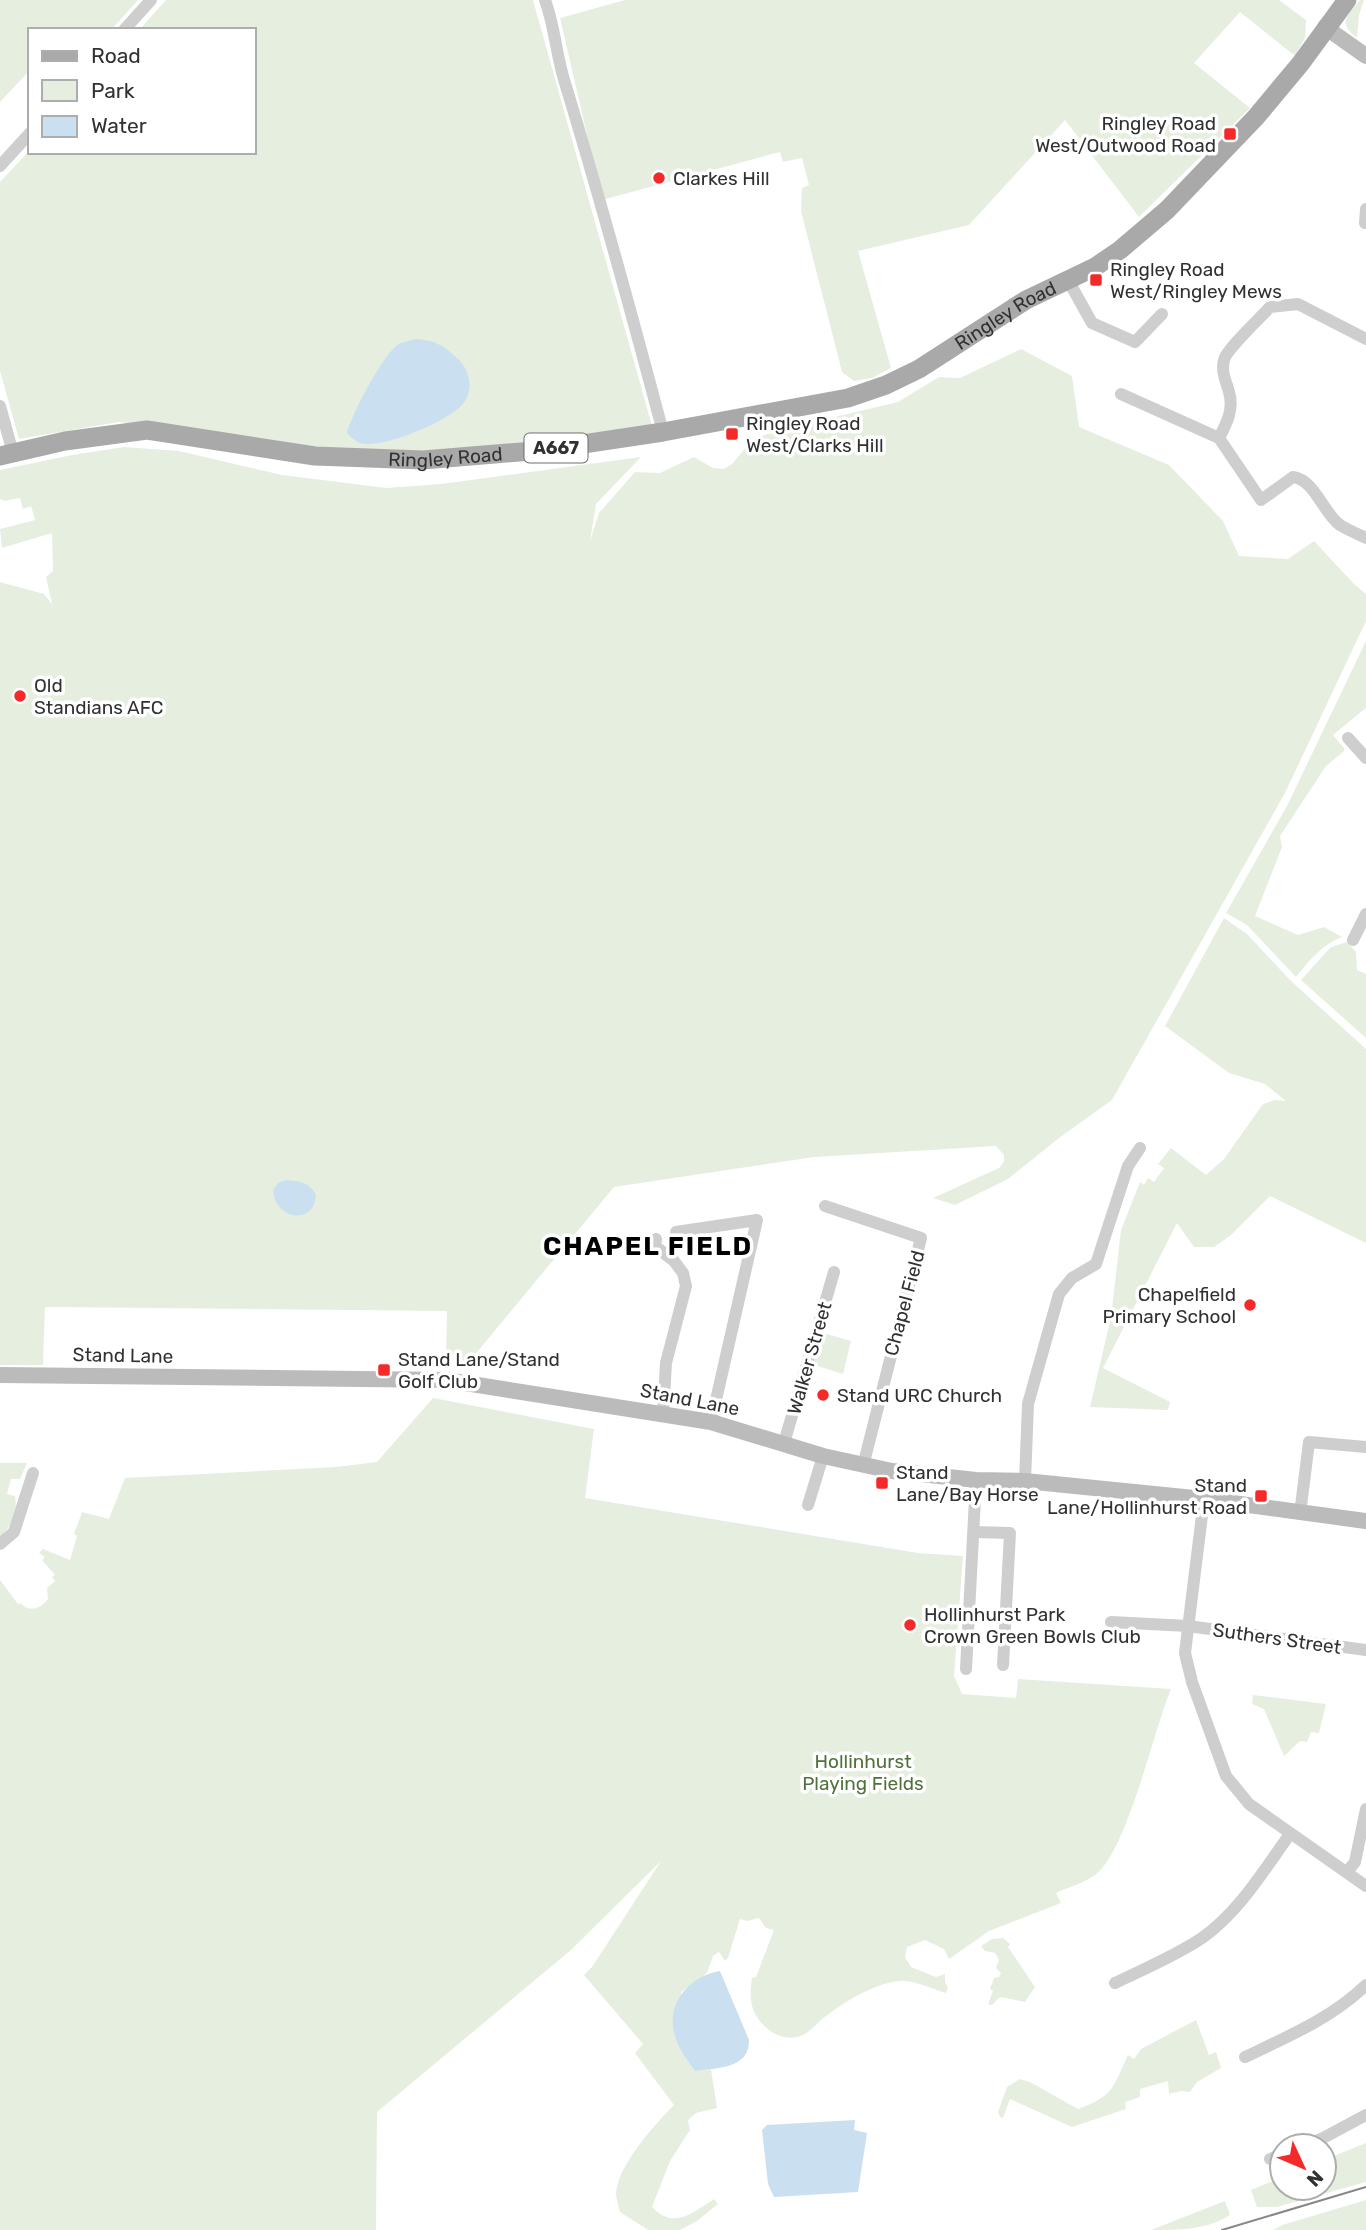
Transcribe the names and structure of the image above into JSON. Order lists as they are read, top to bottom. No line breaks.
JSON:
{"streets":{"main road":["Ringley Road","A667"],"street":["Chapel Field","Stand Lane","Walker Street","Suthers Street"]},"crossings":[["Ringley Road","A667"],["Chapel Field","Stand Lane"],["Stand Lane","Walker Street"]],"districts":["CHAPEL FIELD"],"parks":["Hollinhurst Playing Fields"],"places":{"transit":["Ringley Road West/Outwood Road","Ringley Road West/Ringley Mews","Ringley Road West/Clarks Hill","Stand Lane/Stand Golf Club","Stand Lane/Bay Horse","Stand Lane/Hollinhurst Road"],"other":["Clarkes Hill","Old Standians AFC","Chapelfield Primary School","Stand URC Church","Hollinhurst Park Crown Green Bowls Club"]},"legend":["Road","Park","Water"],"north":"bottom right"}
